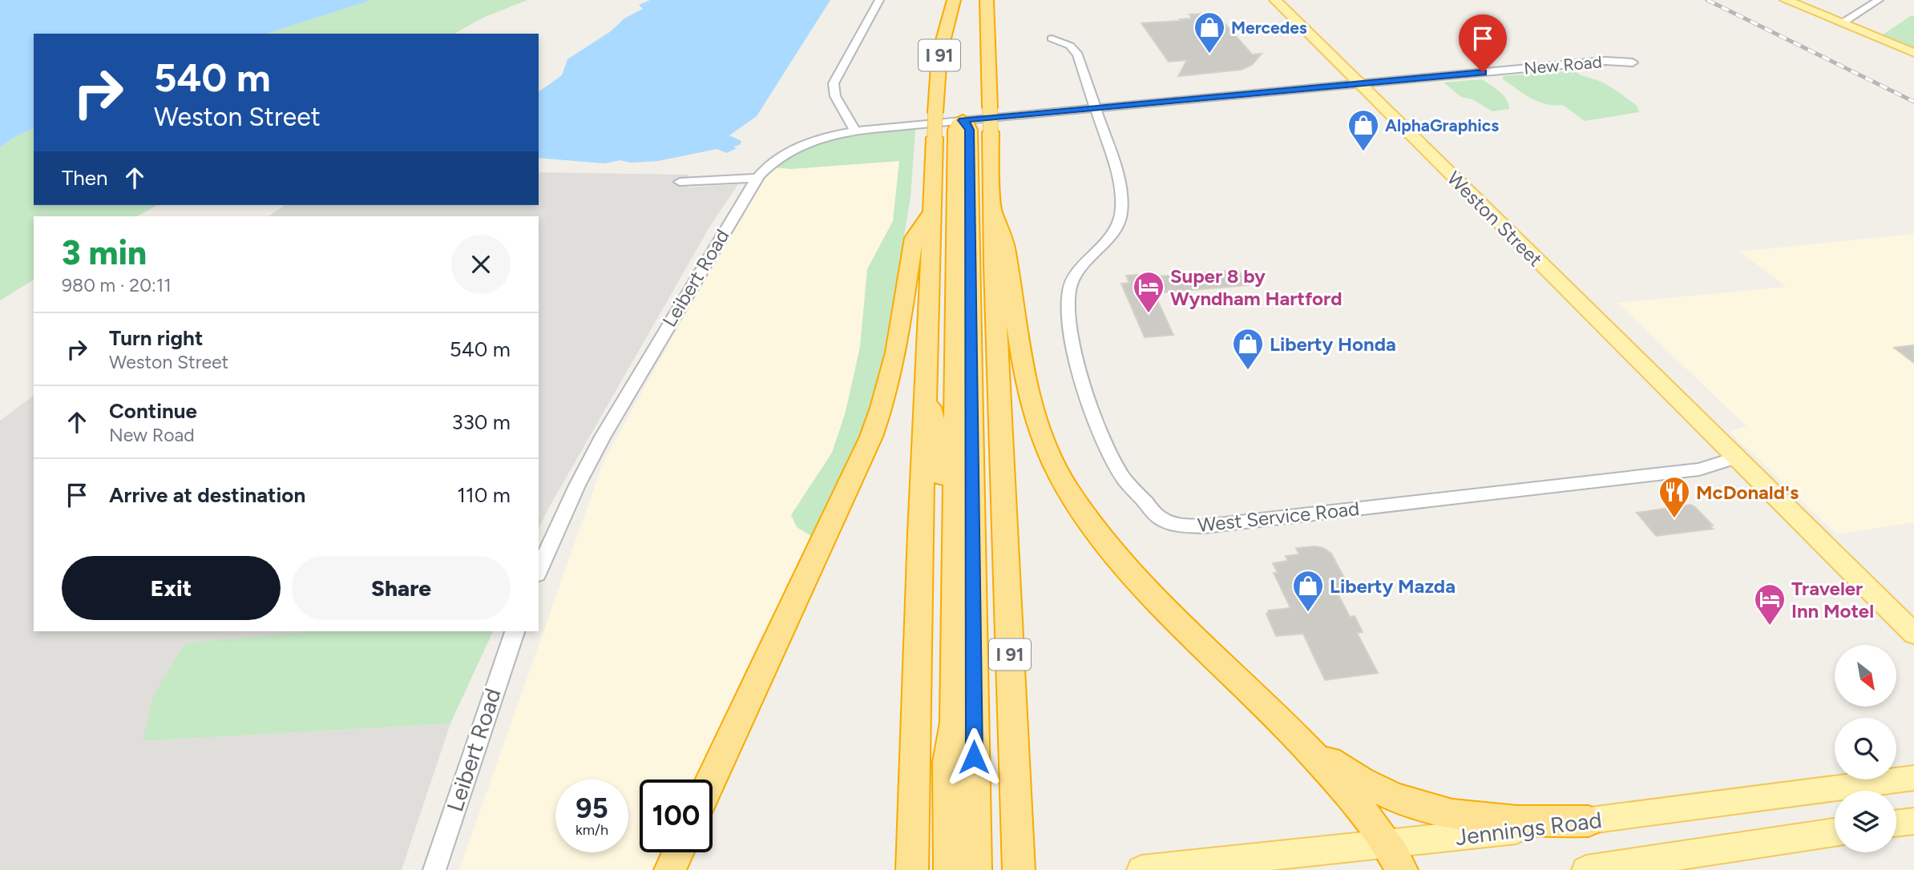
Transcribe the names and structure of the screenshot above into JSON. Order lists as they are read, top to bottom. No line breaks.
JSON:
{"streets":{"highway":["I 91"],"main road":["Weston Street","Jennings Road"],"street":["New Road","Leibert Road","West Service Road"]},"crossings":[["New Road","Weston Street"],["Weston Street","West Service Road"]],"places":{"shop":["Mercedes","AlphaGraphics","Liberty Honda","Liberty Mazda"],"hotel":["Super 8 by Wyndham Hartford","Traveler Inn Motel"],"restaurant":["McDonald's"]},"north":"bottom right","page":{"turn":["540 m","Weston Street"],"then":"Then","heading":["3 min","980 m · 20:11"],"list":[{"name":"Turn right","note":"Weston Street","value":"540 m"},{"name":"Continue","note":"New Road","value":"330 m"},{"name":"Arrive at destination","value":"110 m"}],"buttons":["Exit","Share"],"speed":"95 km/h","limit":"100"}}
